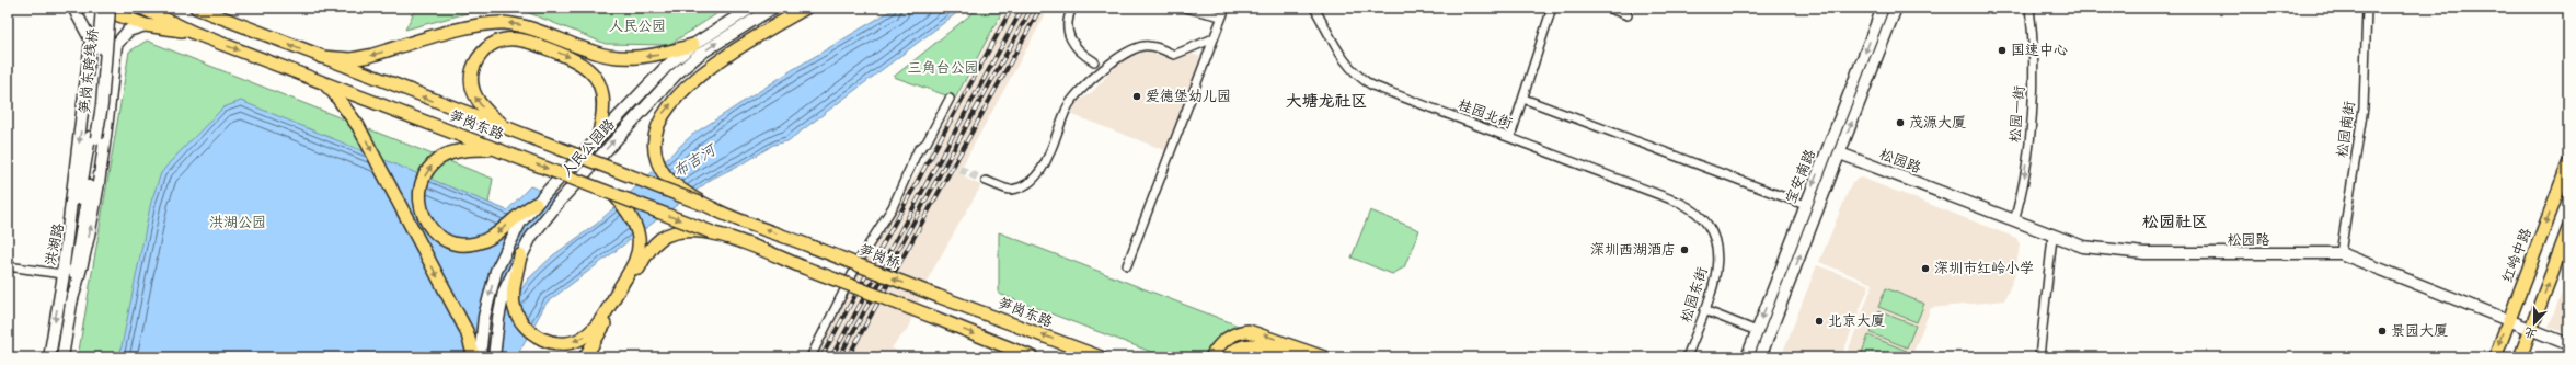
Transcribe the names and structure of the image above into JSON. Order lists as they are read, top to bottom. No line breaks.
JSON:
{"streets":{"main road":["笋岗东路","红岭中路","笋岗桥"],"street":["笋岗东跨线桥","桂园北街","松园一街","松园南街","人民公园路","松园路","宝安南路","洪湖路","松园东街"]},"crossings":[["笋岗东跨线桥","洪湖路"],["桂园北街","松园东街"],["松园一街","松园路"],["笋岗东路","笋岗桥"],["松园南街","松园路"],["松园路","宝安南路"],["松园路","红岭中路"]],"one_way":["松园一街","笋岗桥"],"districts":["大塘龙社区","松园社区"],"water":["布吉河"],"parks":["人民公园","三角台公园","洪湖公园"],"places":["国速中心","爱德堡幼儿园","茂源大厦","深圳西湖酒店","深圳市红岭小学","北京大厦","景园大厦"],"north":"bottom"}
